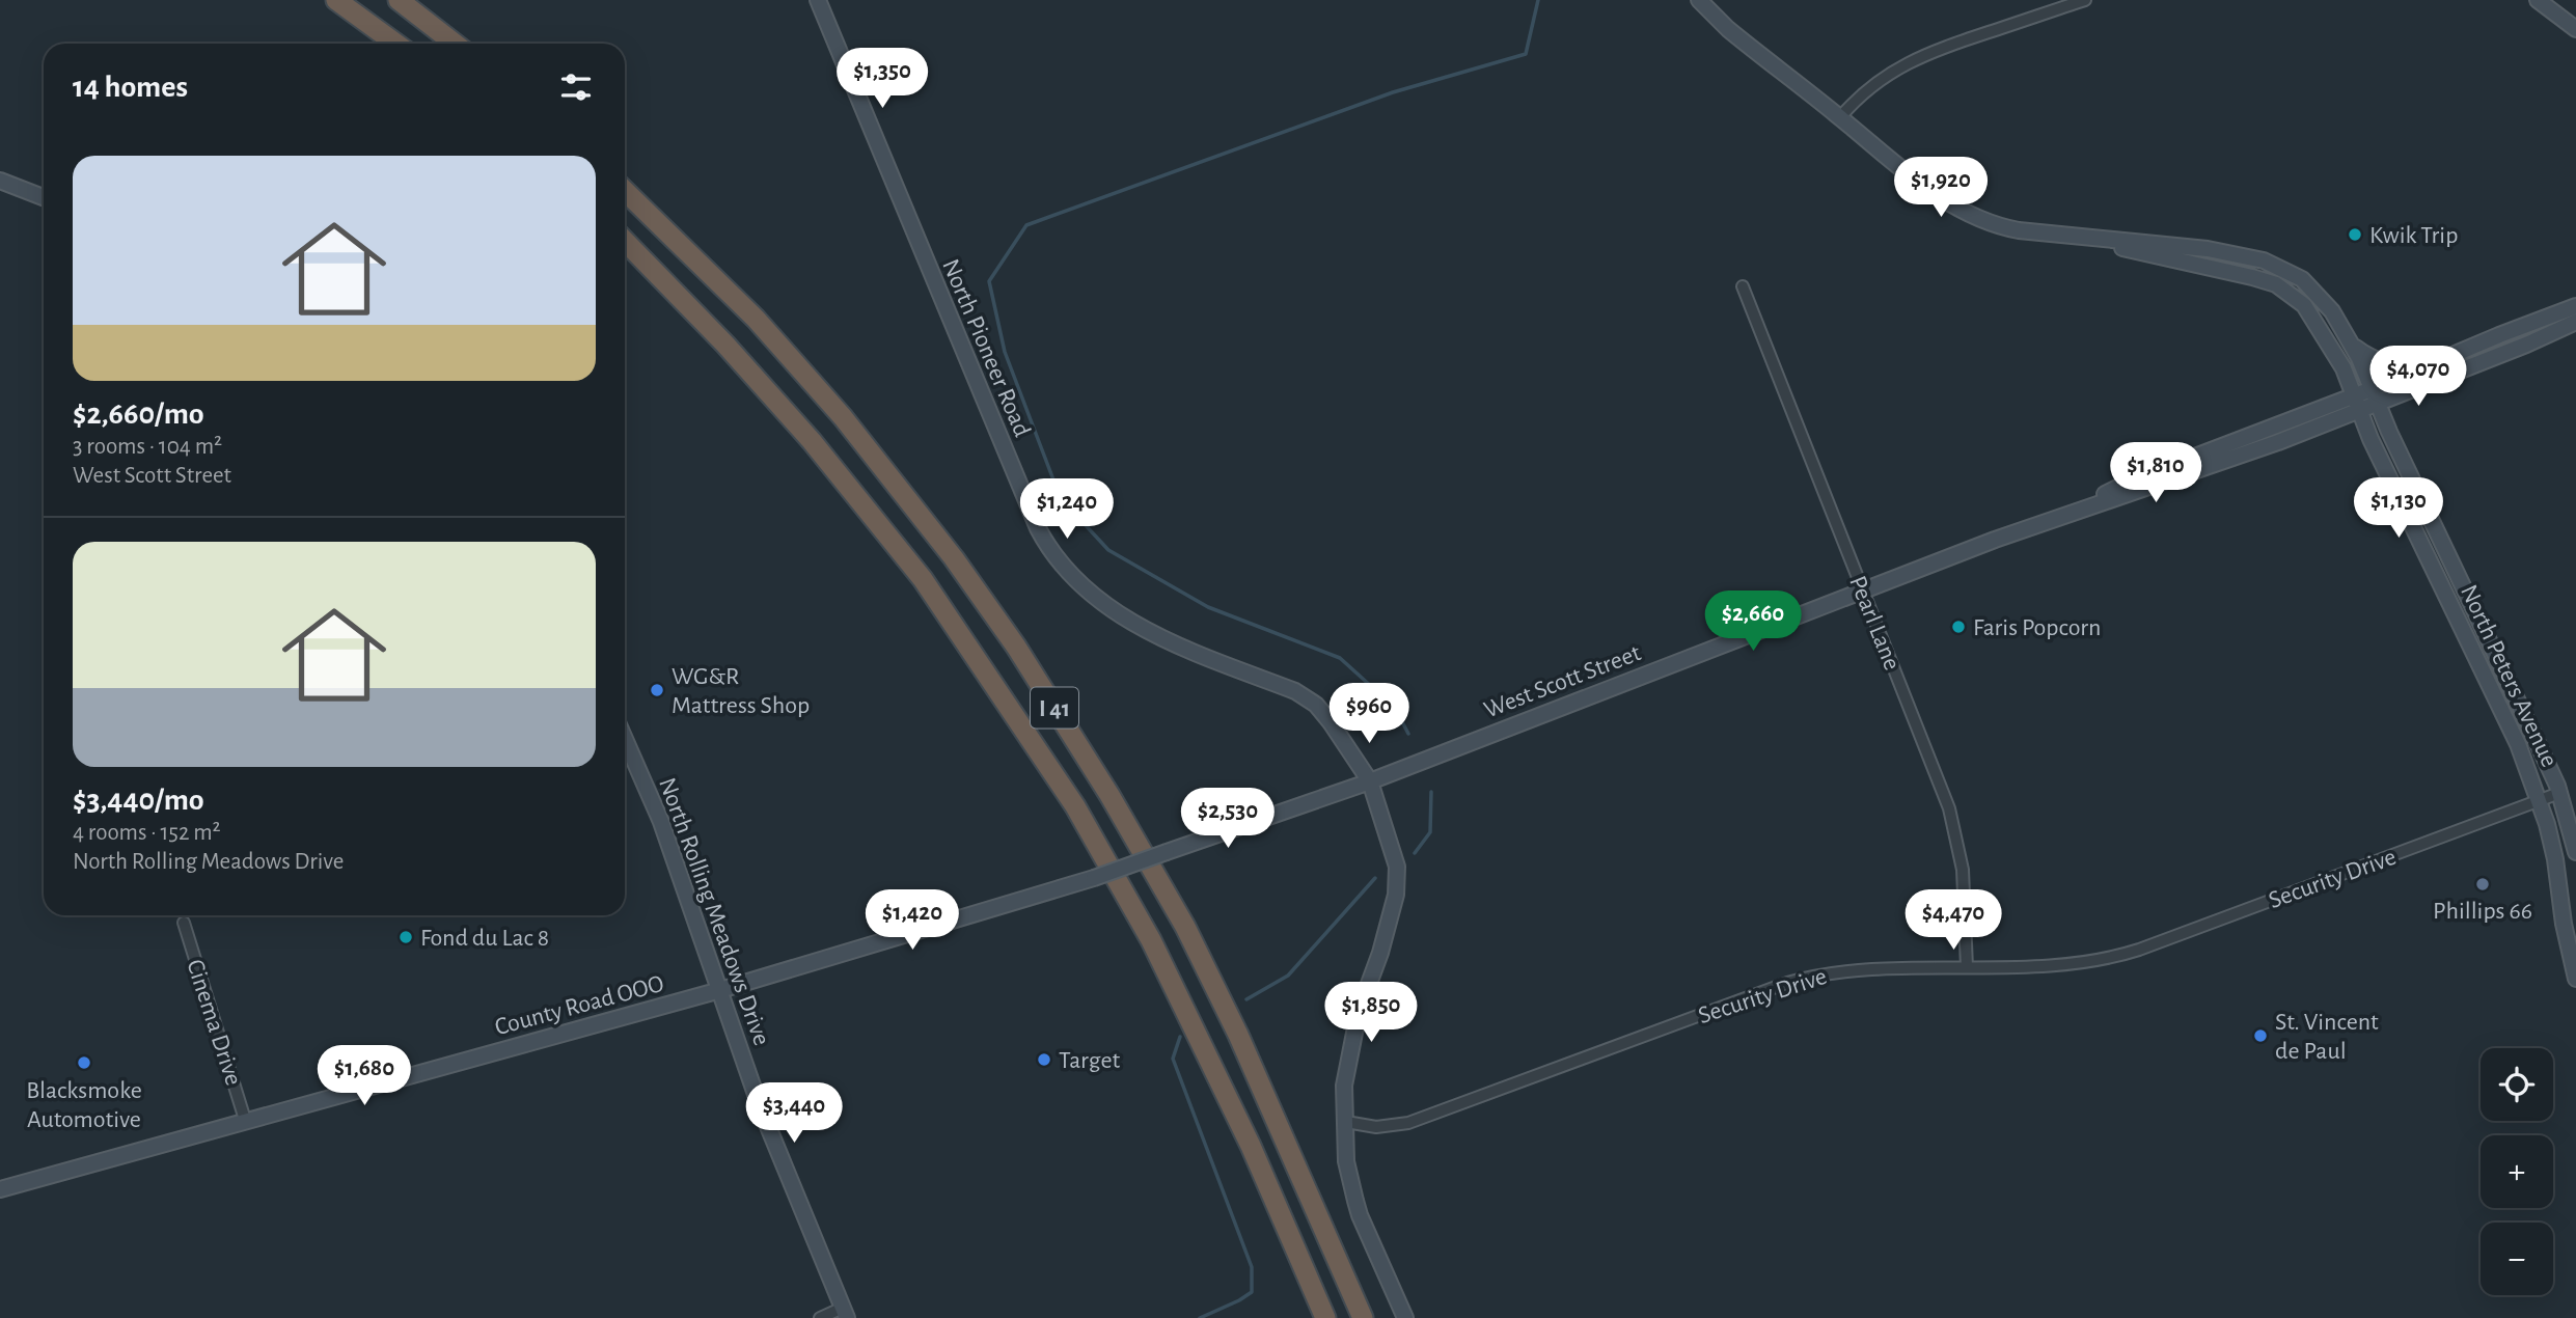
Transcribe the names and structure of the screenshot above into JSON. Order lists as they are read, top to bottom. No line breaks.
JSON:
{"streets":{"highway":["I 41"],"main road":["North Pioneer Road","North Peters Avenue","West Scott Street","North Rolling Meadows Drive","County Road OOO"],"street":["Pearl Lane","Security Drive","Cinema Drive"]},"crossings":[["North Pioneer Road","West Scott Street"],["North Pioneer Road","Security Drive"],["Pearl Lane","West Scott Street"],["Pearl Lane","Security Drive"],["North Peters Avenue","West Scott Street"],["North Peters Avenue","Security Drive"],["West Scott Street","County Road OOO"],["North Rolling Meadows Drive","County Road OOO"],["County Road OOO","Cinema Drive"]],"places":["Kwik Trip","Faris Popcorn","WG&R Mattress Shop","Phillips 66","Fond du Lac 8","St. Vincent de Paul","Target","Blacksmoke Automotive"],"page":{"heading":"14 homes","price":["$1,350","$1,920","$4,070","$1,810","$1,130","$1,240","$2,660","$960","$2,530","$1,420","$4,470","$1,850","$1,680","$3,440"],"list":[{"name":"$2,660/mo","note":"3 rooms · 104 m² · West Scott Street"},{"name":"$3,440/mo","note":"4 rooms · 152 m² · North Rolling Meadows Drive"}],"map_buttons":["+","−"]}}
